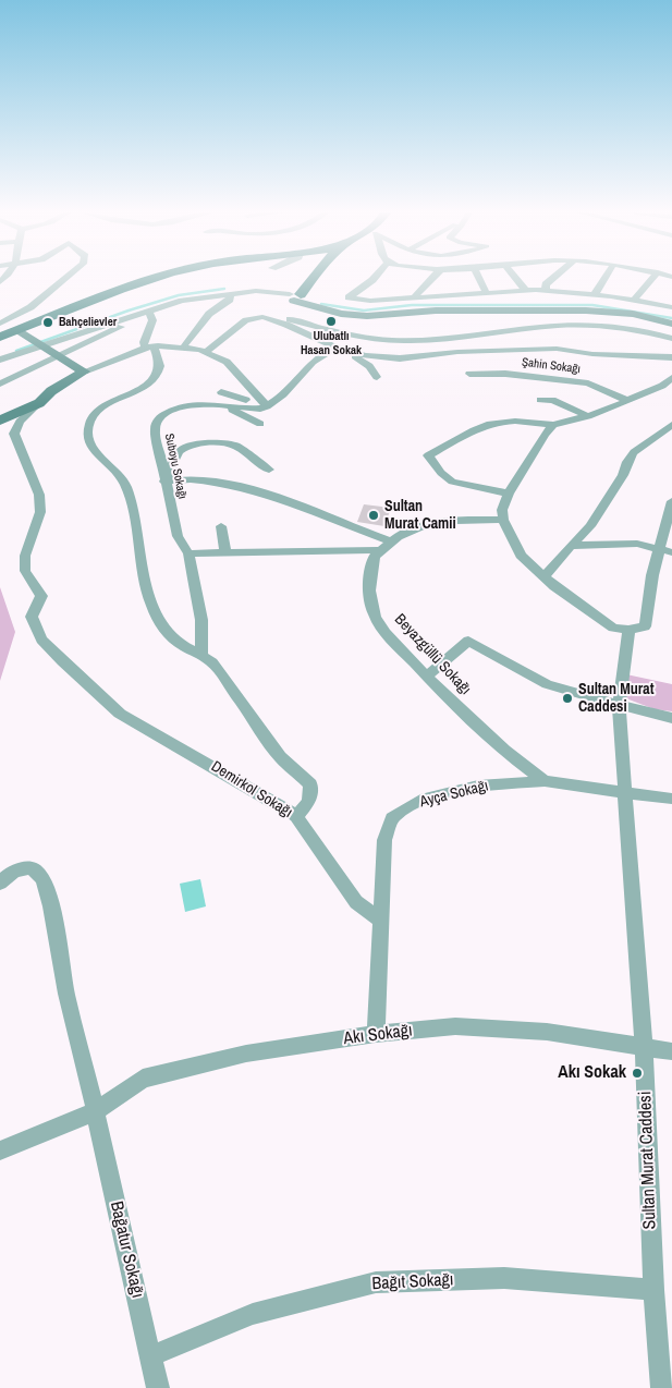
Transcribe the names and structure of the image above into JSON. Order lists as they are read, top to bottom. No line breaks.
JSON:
{"streets":{"street":["Şahin Sokağı","Suboyu Sokağı","Beyazgüllü Sokağı","Demirkol Sokağı","Ayça Sokağı","Akı Sokağı","Sultan Murat Caddesi","Bağatur Sokağı","Bağıt Sokağı"]},"crossings":[["Beyazgüllü Sokağı","Ayça Sokağı"],["Demirkol Sokağı","Ayça Sokağı"],["Ayça Sokağı","Akı Sokağı"],["Ayça Sokağı","Sultan Murat Caddesi"],["Akı Sokağı","Sultan Murat Caddesi"],["Akı Sokağı","Bağatur Sokağı"],["Sultan Murat Caddesi","Bağıt Sokağı"],["Bağatur Sokağı","Bağıt Sokağı"]],"places":["Ulubatlı Hasan Sokak","Bahçelievler","Sultan Murat Camii","Sultan Murat Caddesi","Akı Sokak"]}
